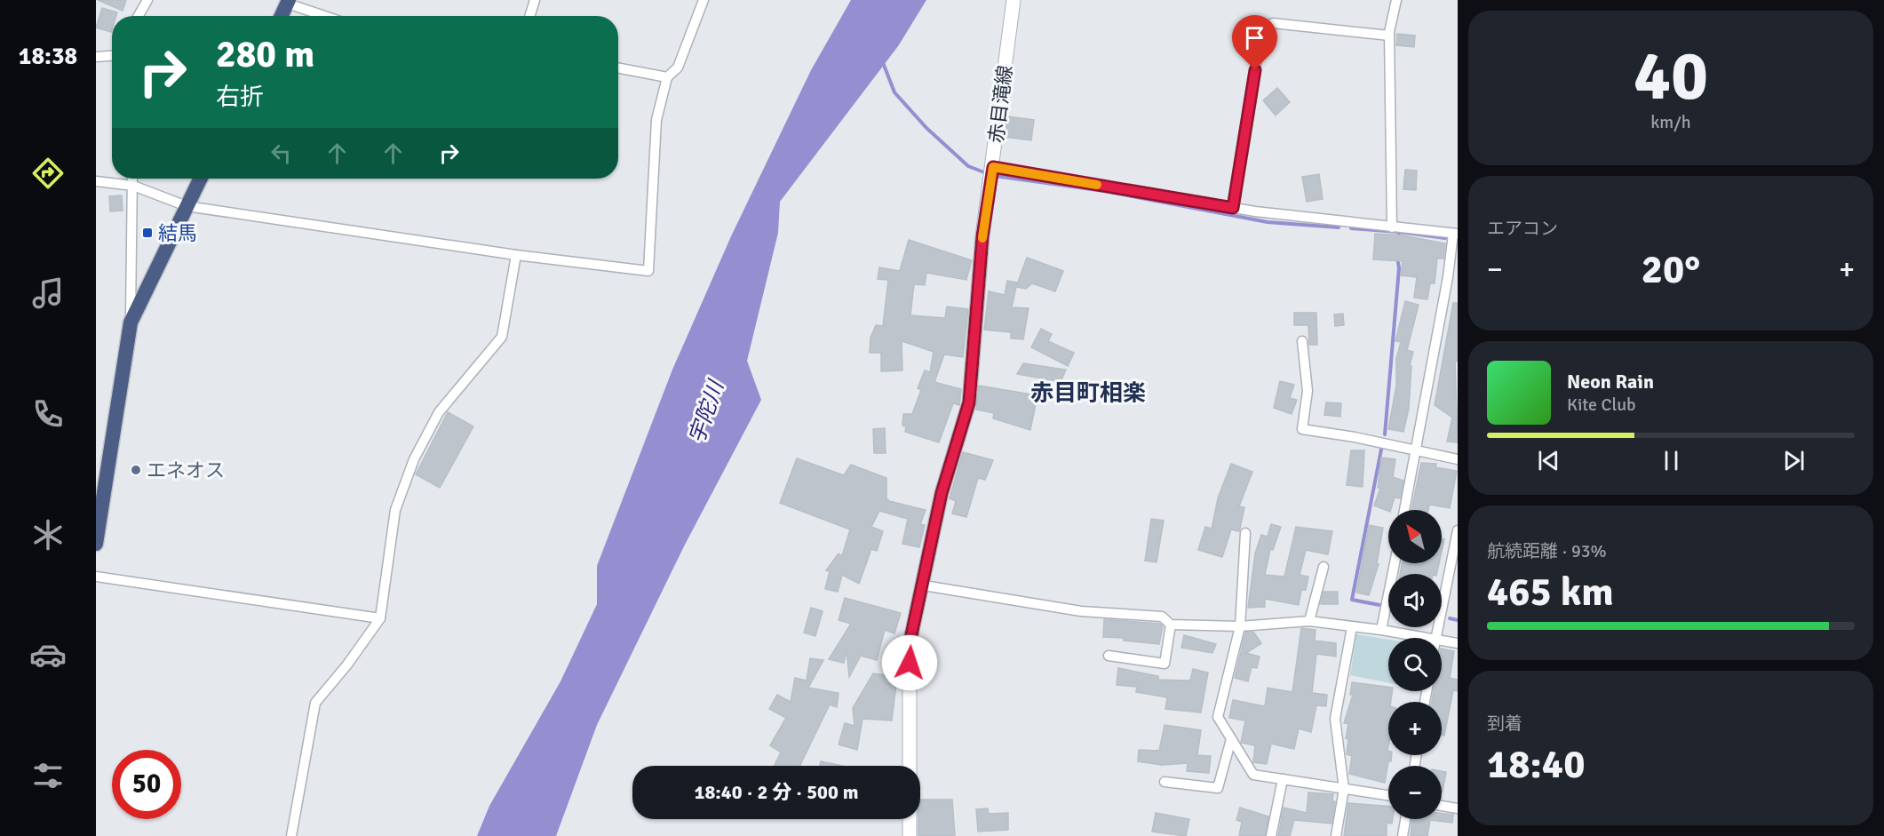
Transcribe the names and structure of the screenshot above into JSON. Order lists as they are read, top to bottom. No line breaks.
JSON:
{"streets":{"main road":["赤目滝線"]},"districts":["赤目町相楽"],"water":["宇陀川"],"places":{"transit":["結馬"],"other":["エネオス"]},"north":"top left","page":{"tabs":"18:38","tile":[["40","km/h"],"エアコン",["航続距離 · 93%","465 km"],["到着","18:40"]],"turn":["280 m","右折"],"heat":["−","20°","+"],"song":["Neon Rain","Kite Club"],"map_buttons":["+","−"],"limit":"50","trip":"18:40 · 2 分 · 500 m"}}
